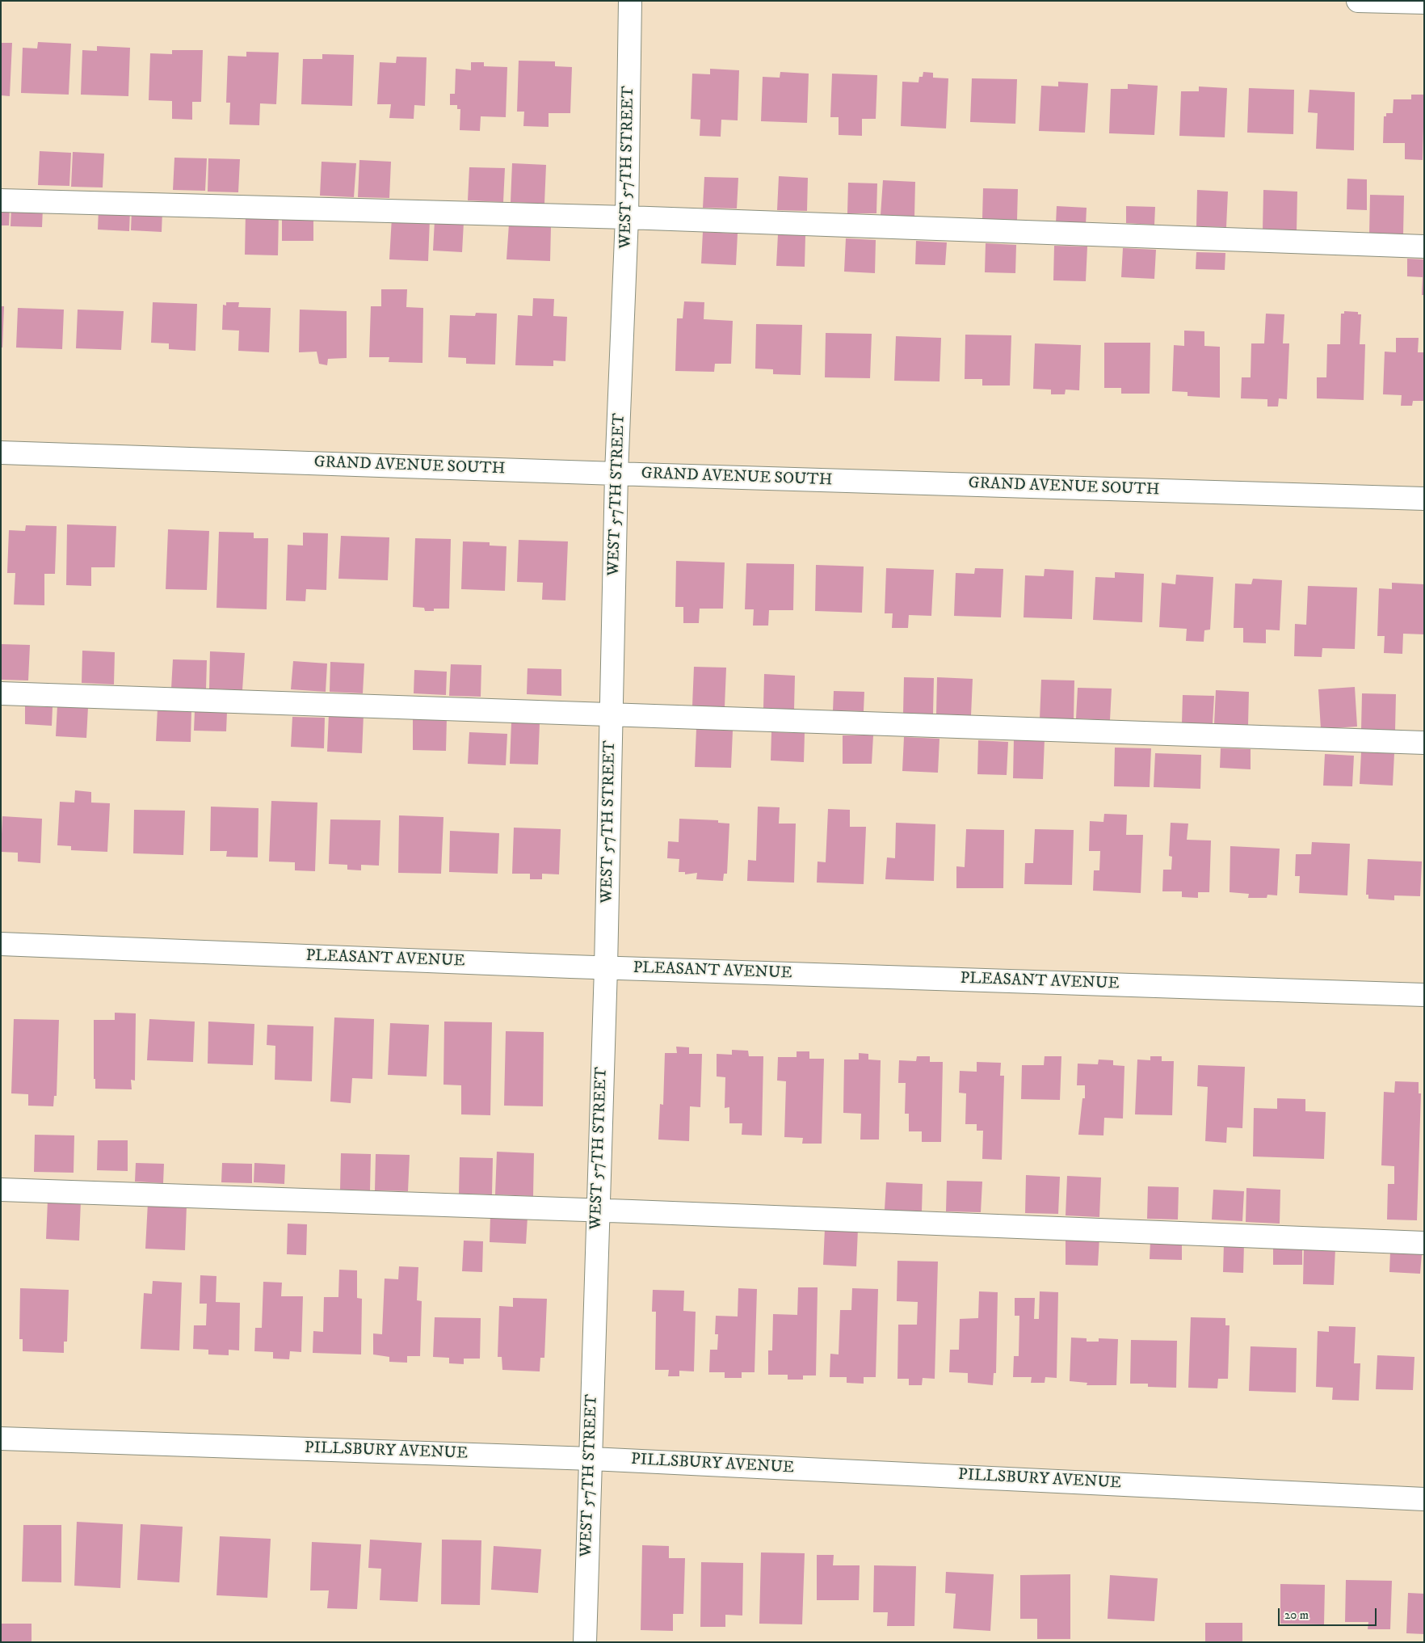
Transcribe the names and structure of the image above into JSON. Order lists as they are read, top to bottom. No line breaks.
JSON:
{"streets":{"street":["WEST 57TH STREET","GRAND AVENUE SOUTH","PLEASANT AVENUE","PILLSBURY AVENUE"]},"crossings":[["WEST 57TH STREET","GRAND AVENUE SOUTH"],["WEST 57TH STREET","PLEASANT AVENUE"],["WEST 57TH STREET","PILLSBURY AVENUE"]],"scale_bar":"20 m"}
